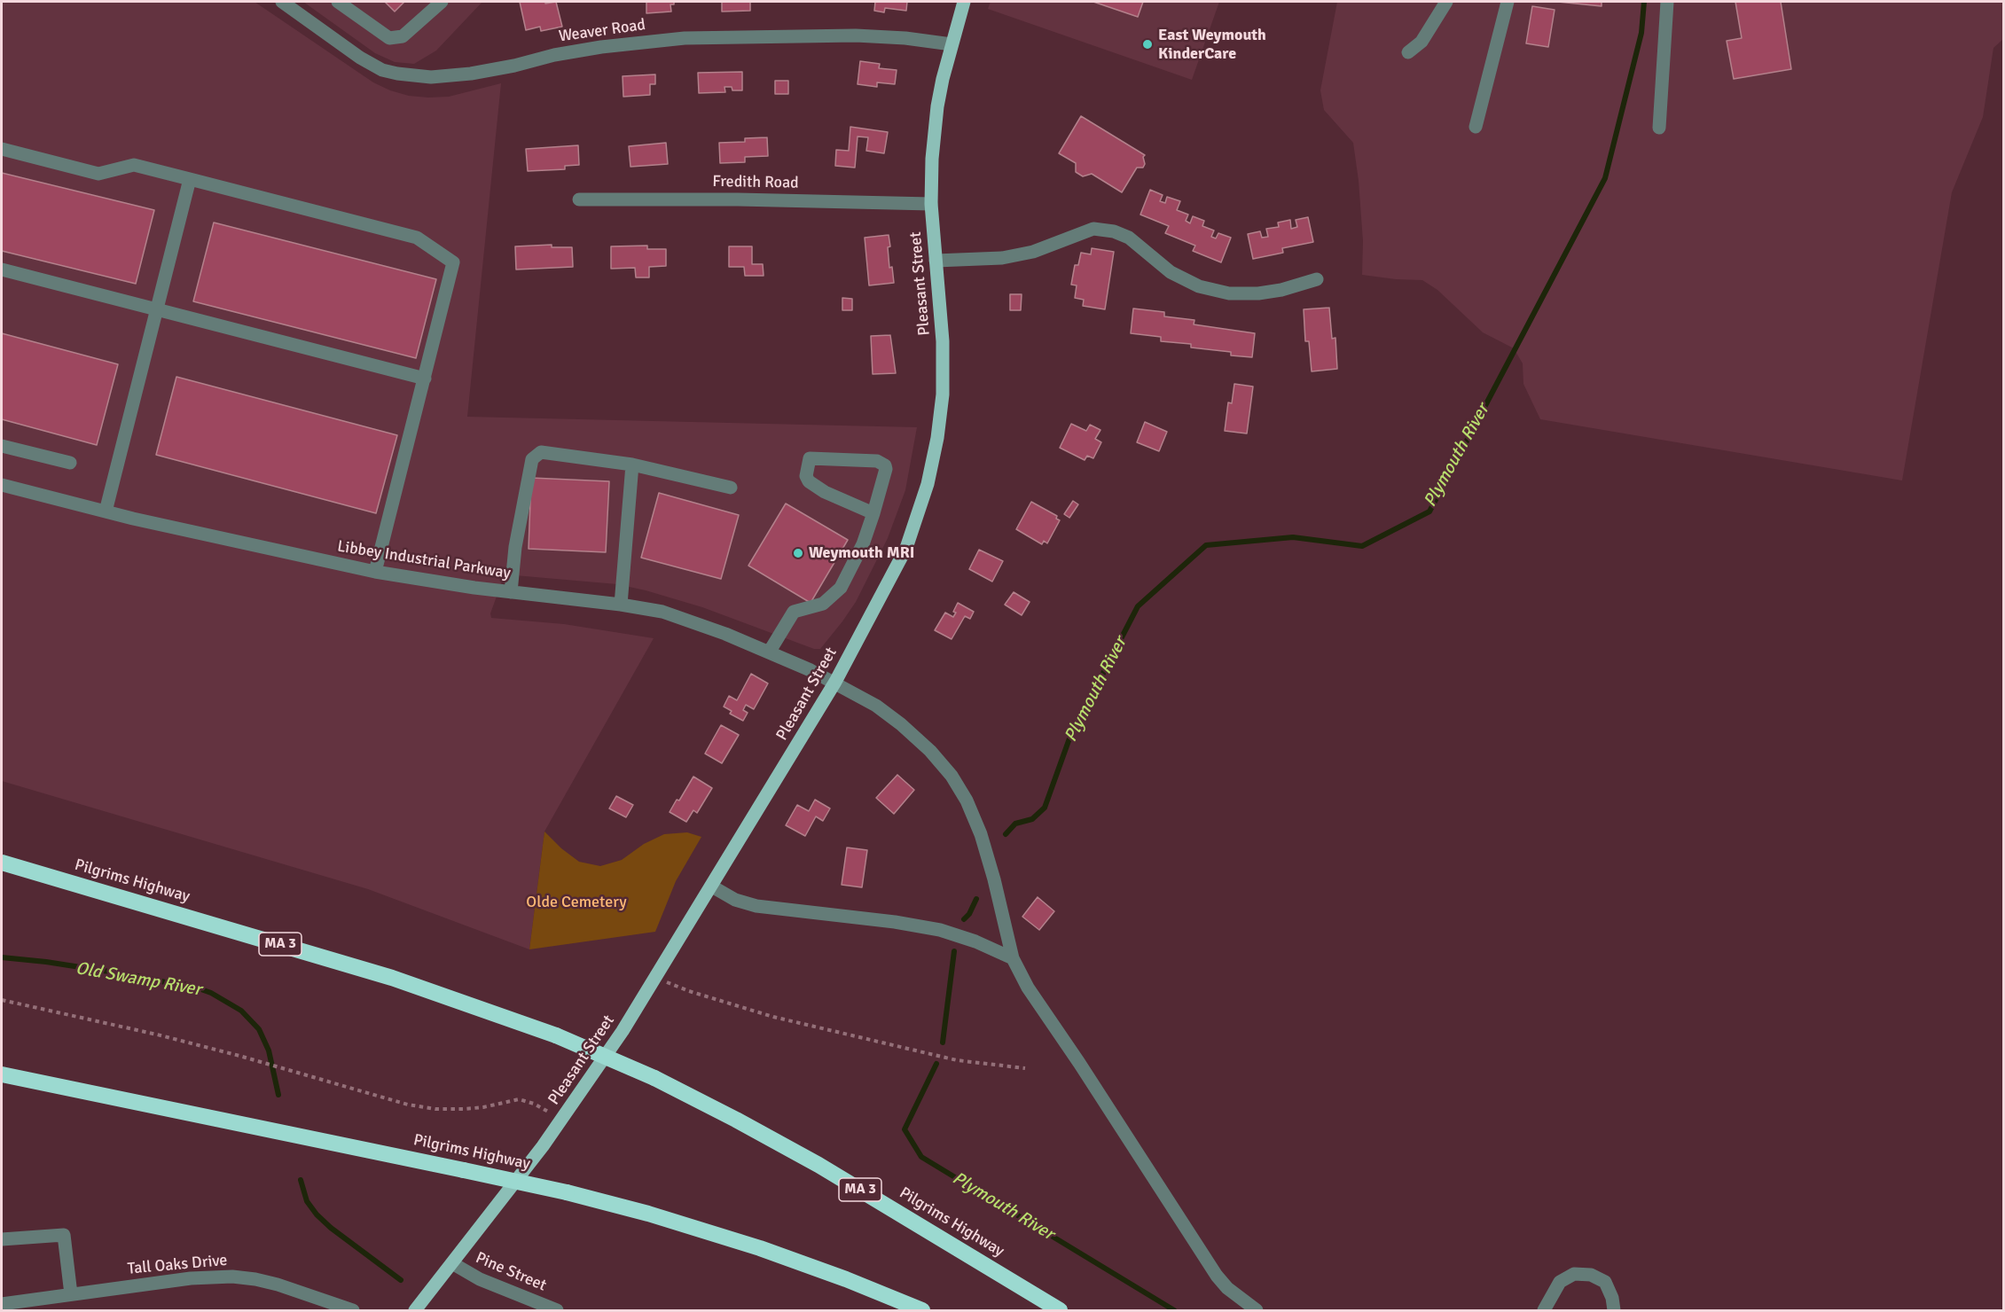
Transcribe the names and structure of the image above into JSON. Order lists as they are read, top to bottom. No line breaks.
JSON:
{"streets":{"highway":["Pilgrims Highway","MA 3"],"main road":["Pleasant Street"],"street":["Weaver Road","Fredith Road","Libbey Industrial Parkway","Tall Oaks Drive","Pine Street"]},"crossings":[["Weaver Road","Pleasant Street"],["Fredith Road","Pleasant Street"],["Pleasant Street","Libbey Industrial Parkway"],["Pleasant Street","Pine Street"]],"water":["Plymouth River","Old Swamp River"],"parks":["Olde Cemetery"],"places":["East Weymouth KinderCare","Weymouth MRI"]}
